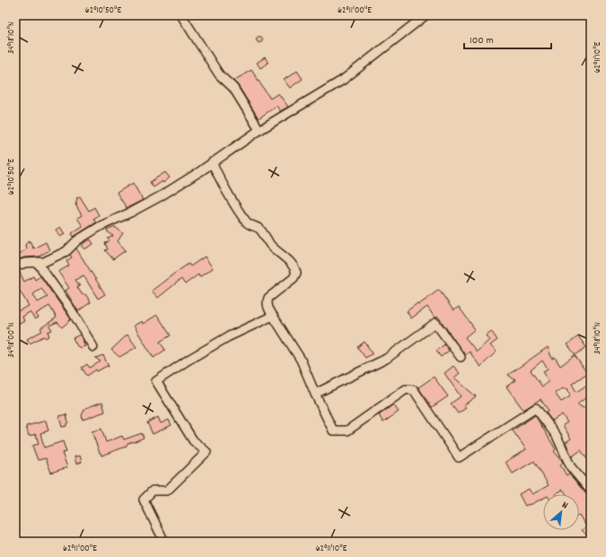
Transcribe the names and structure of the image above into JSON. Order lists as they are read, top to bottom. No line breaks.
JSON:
{"scale_bar":"100 m","north":"top right","coordinates":["62°10'50\"E","62°11'00\"E","34°18'10\"N","62°11'10\"E","34°18'00\"N"]}
